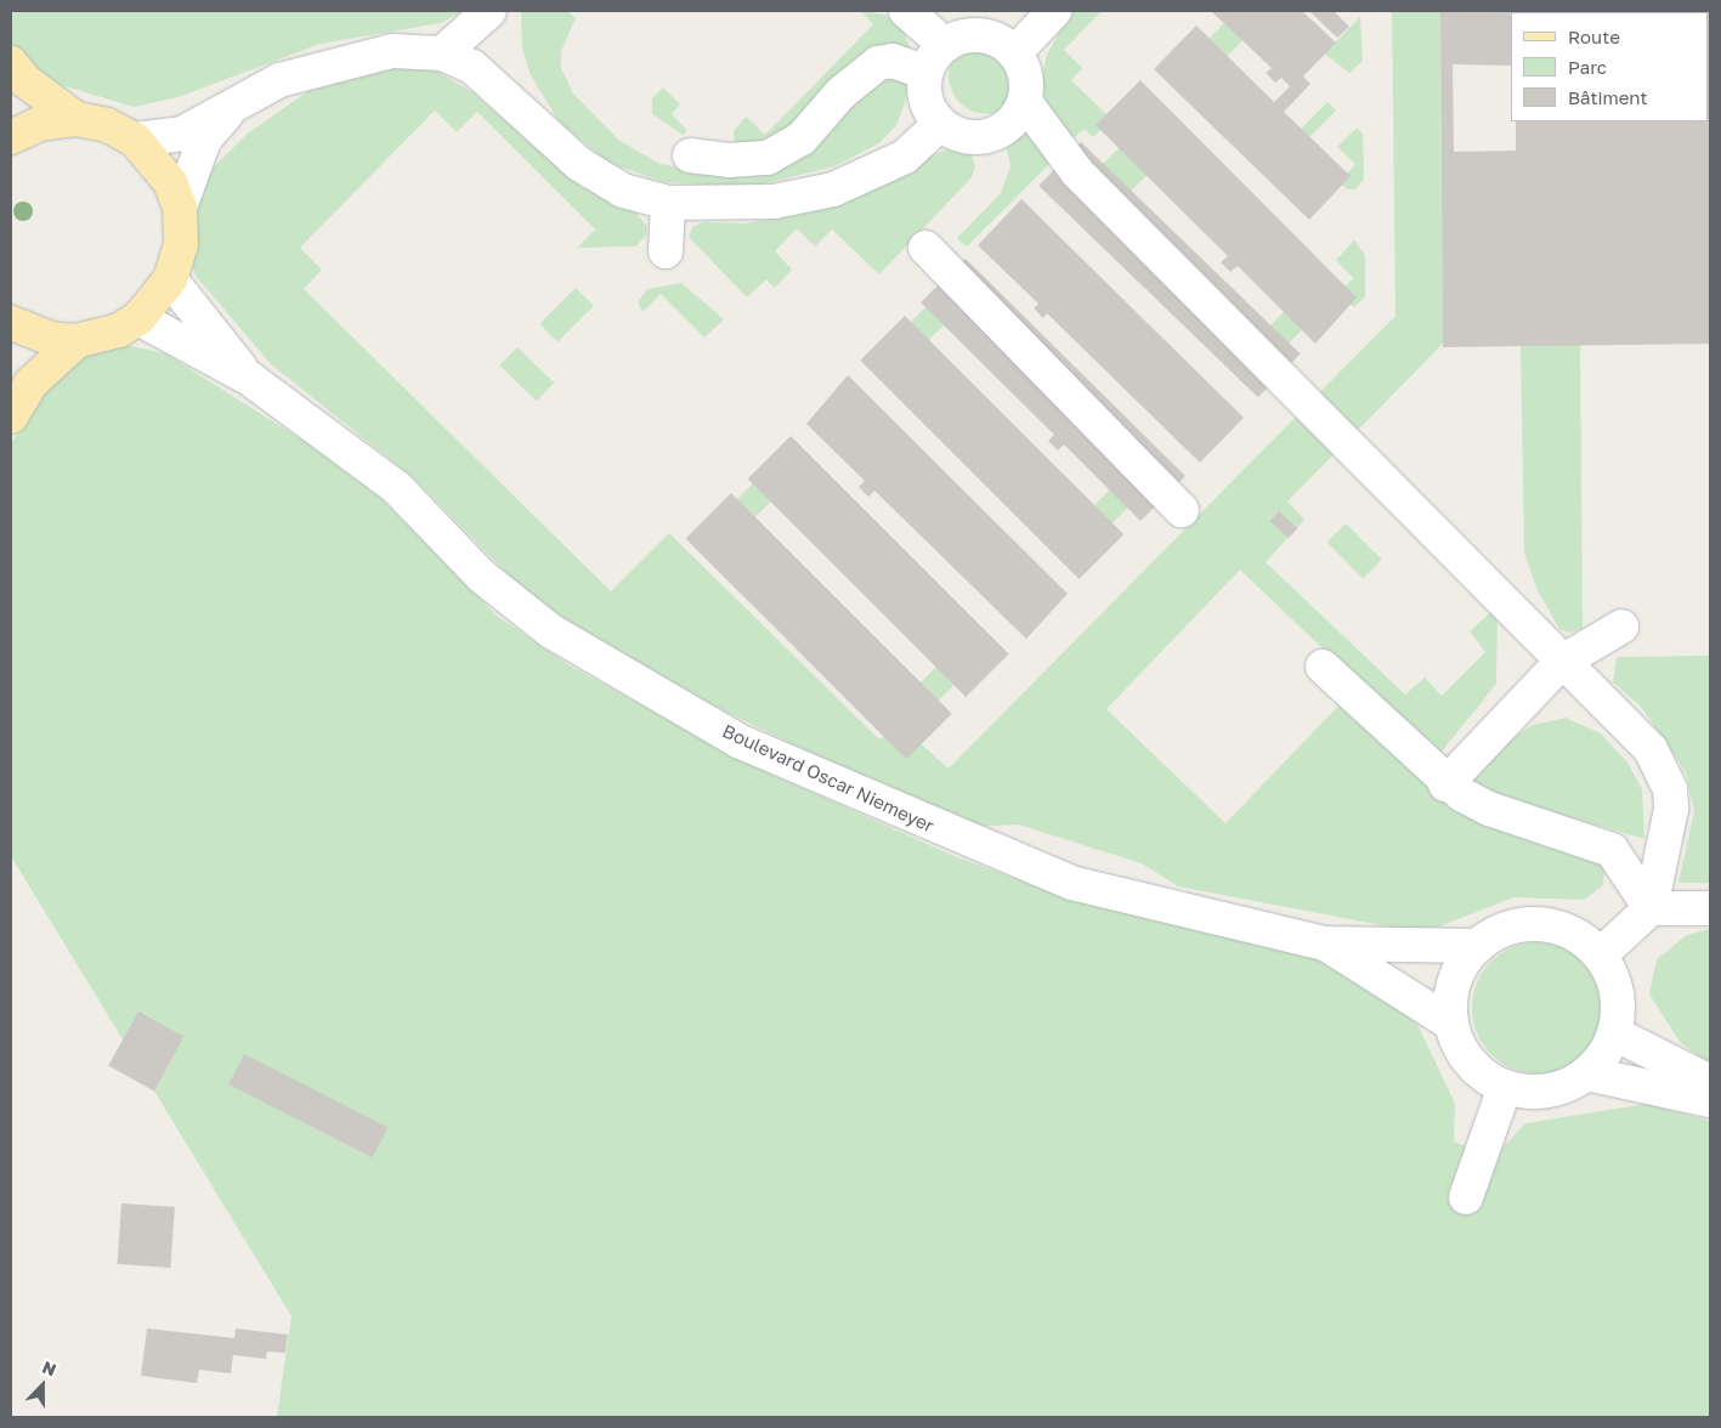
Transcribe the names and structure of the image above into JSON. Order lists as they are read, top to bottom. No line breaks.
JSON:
{"streets":{"street":["Boulevard Oscar Niemeyer"]},"legend":["Route","Parc","Bâtiment"],"north":"top"}
